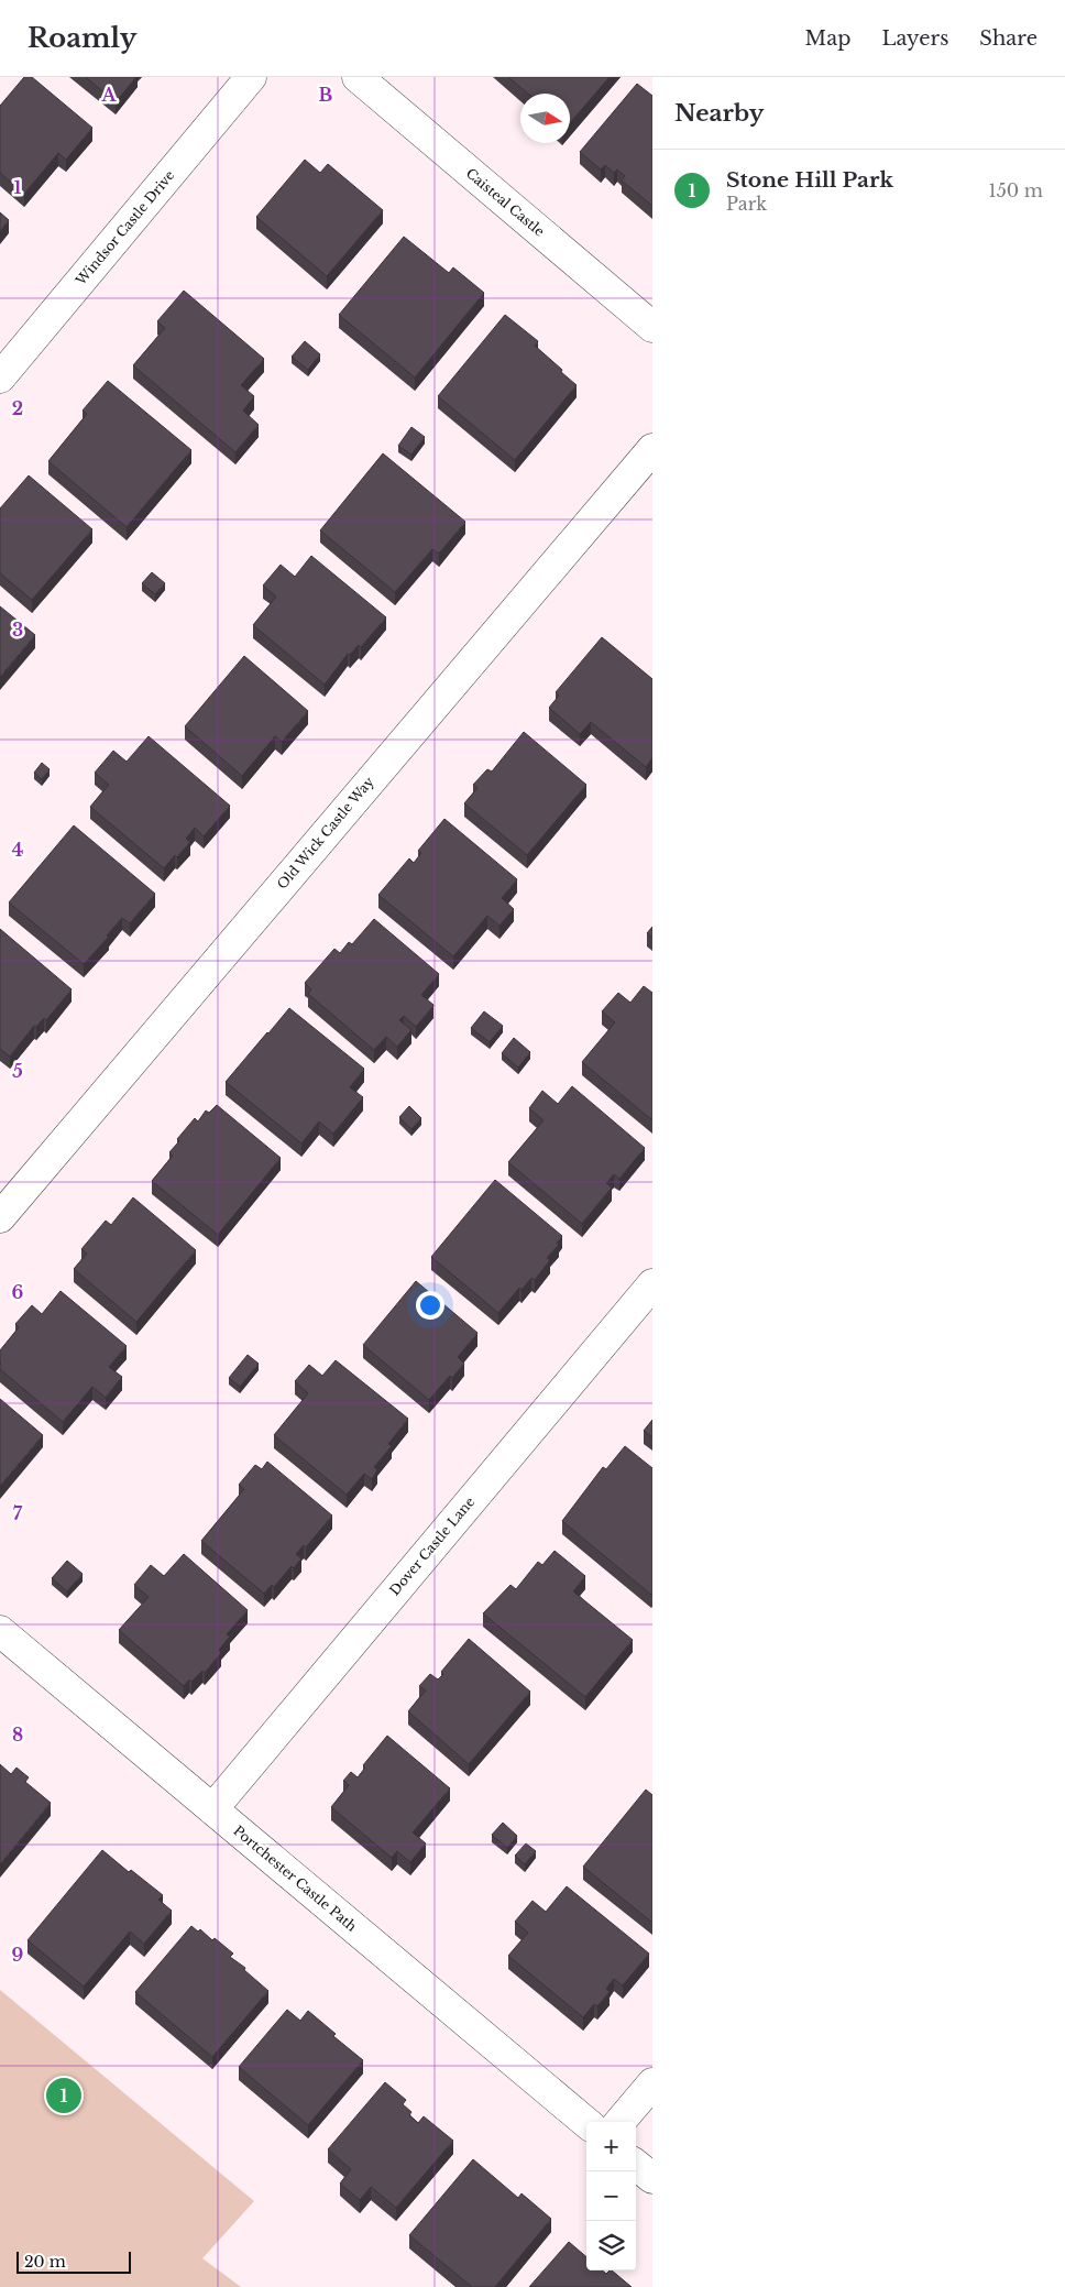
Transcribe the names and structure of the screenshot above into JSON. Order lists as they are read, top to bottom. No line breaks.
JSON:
{"streets":{"street":["Caisteal Castle","Windsor Castle Drive","Old Wick Castle Way","Dover Castle Lane","Portchester Castle Path"]},"crossings":[["Dover Castle Lane","Portchester Castle Path"]],"scale_bar":"20 m","north":"right","page":{"header":"Roamly","nav":["Map","Layers","Share"],"heading":"Nearby","list":[{"mark":"1","name":"Stone Hill Park","note":"Park","value":"150 m"}],"pins":"1","map_buttons":["+","−"],"scale":"20 m"},"grid":{"columns":["A","B"],"rows":["1","2","3","4","5","6","7","8","9"]}}
